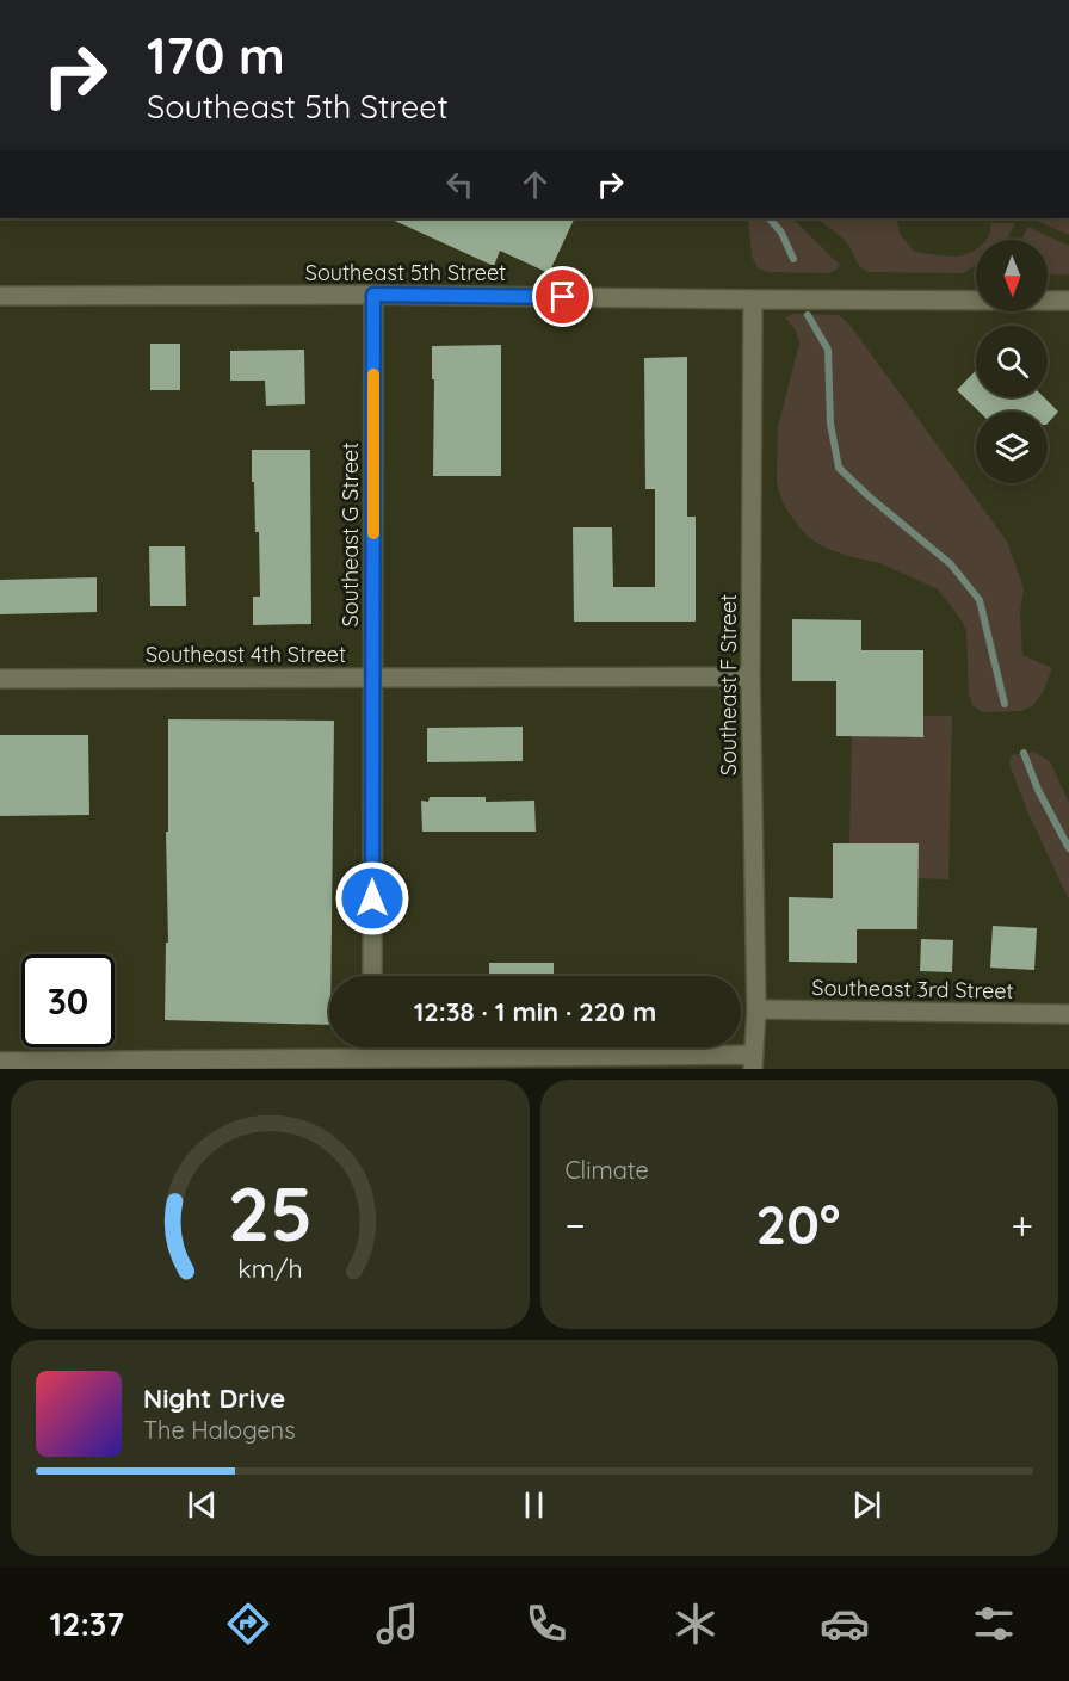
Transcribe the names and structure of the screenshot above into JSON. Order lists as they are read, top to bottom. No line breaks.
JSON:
{"streets":{"street":["Southeast 5th Street","Southeast G Street","Southeast 4th Street","Southeast F Street","Southeast 3rd Street"]},"crossings":[["Southeast 5th Street","Southeast G Street"],["Southeast 5th Street","Southeast F Street"],["Southeast G Street","Southeast 4th Street"],["Southeast 4th Street","Southeast F Street"],["Southeast F Street","Southeast 3rd Street"]],"north":"bottom","page":{"turn":["170 m","Southeast 5th Street"],"limit":"30","trip":"12:38 · 1 min · 220 m","tile":"Climate","heat":["−","20°","+"],"song":["Night Drive","The Halogens"],"tabs":"12:37","gauge":["25","km/h"]}}
